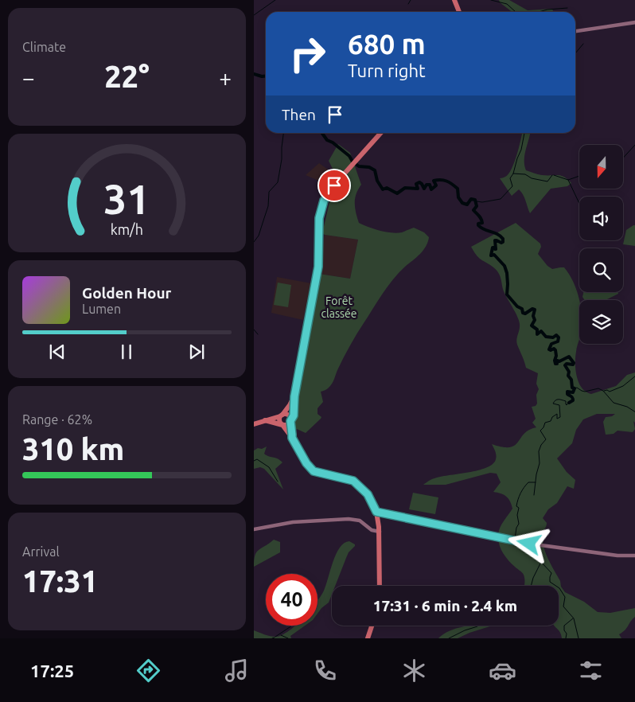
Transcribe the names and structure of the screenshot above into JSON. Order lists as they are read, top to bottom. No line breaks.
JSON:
{"parks":["Forêt classée"],"north":"bottom","page":{"tile":["Climate",["Range · 62%","310 km"],["Arrival","17:31"]],"turn":["680 m","Turn right"],"heat":["−","22°","+"],"then":"Then","song":["Golden Hour","Lumen"],"limit":"40","trip":"17:31 · 6 min · 2.4 km","tabs":"17:25","gauge":["31","km/h"]}}
